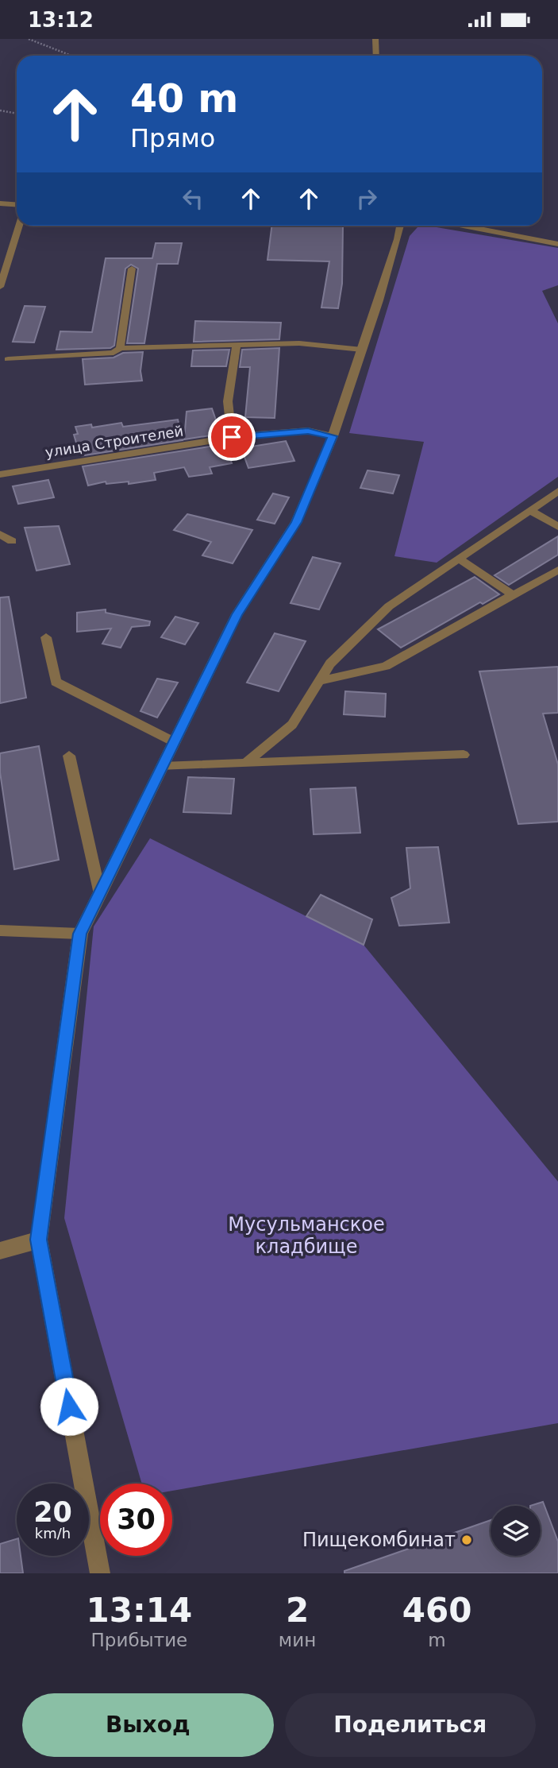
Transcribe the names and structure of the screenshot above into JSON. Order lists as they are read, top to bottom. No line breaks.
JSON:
{"streets":{"street":["улица Строителей"]},"parks":["Мусульманское кладбище"],"places":["Пищекомбинат"],"page":{"status":"13:12","turn":["40 m","Прямо"],"speed":"20 km/h","limit":"30","eta":["13:14","Прибытие","2","мин","460","m"],"buttons":["Выход","Поделиться"]}}
